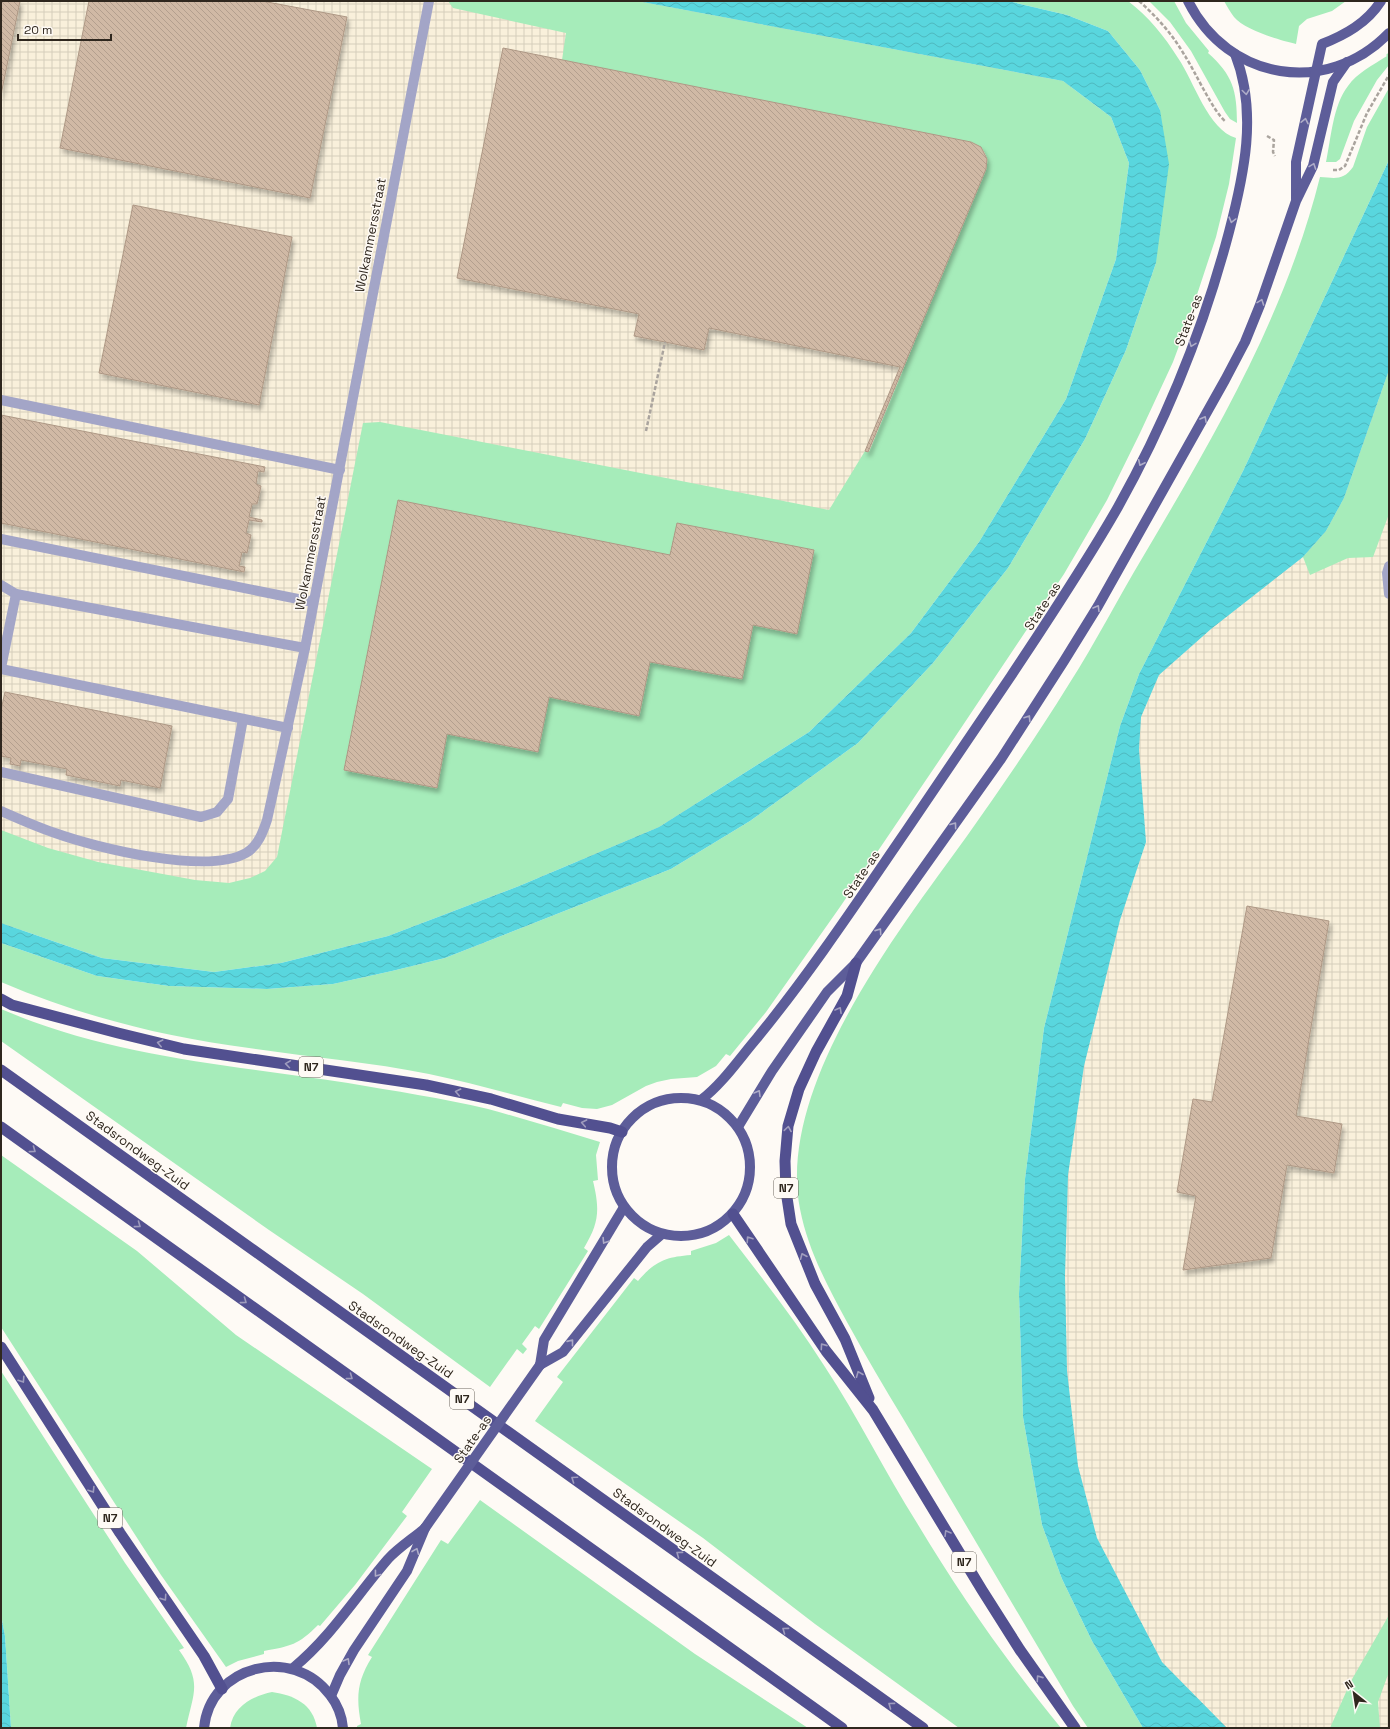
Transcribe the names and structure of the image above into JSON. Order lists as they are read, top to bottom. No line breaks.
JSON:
{"streets":{"highway":["N7","Stadsrondweg-Zuid"],"main road":["State-as"],"street":["Wolkammersstraat"]},"crossings":[["State-as","N7"]],"scale_bar":"20 m","north":"top left"}
